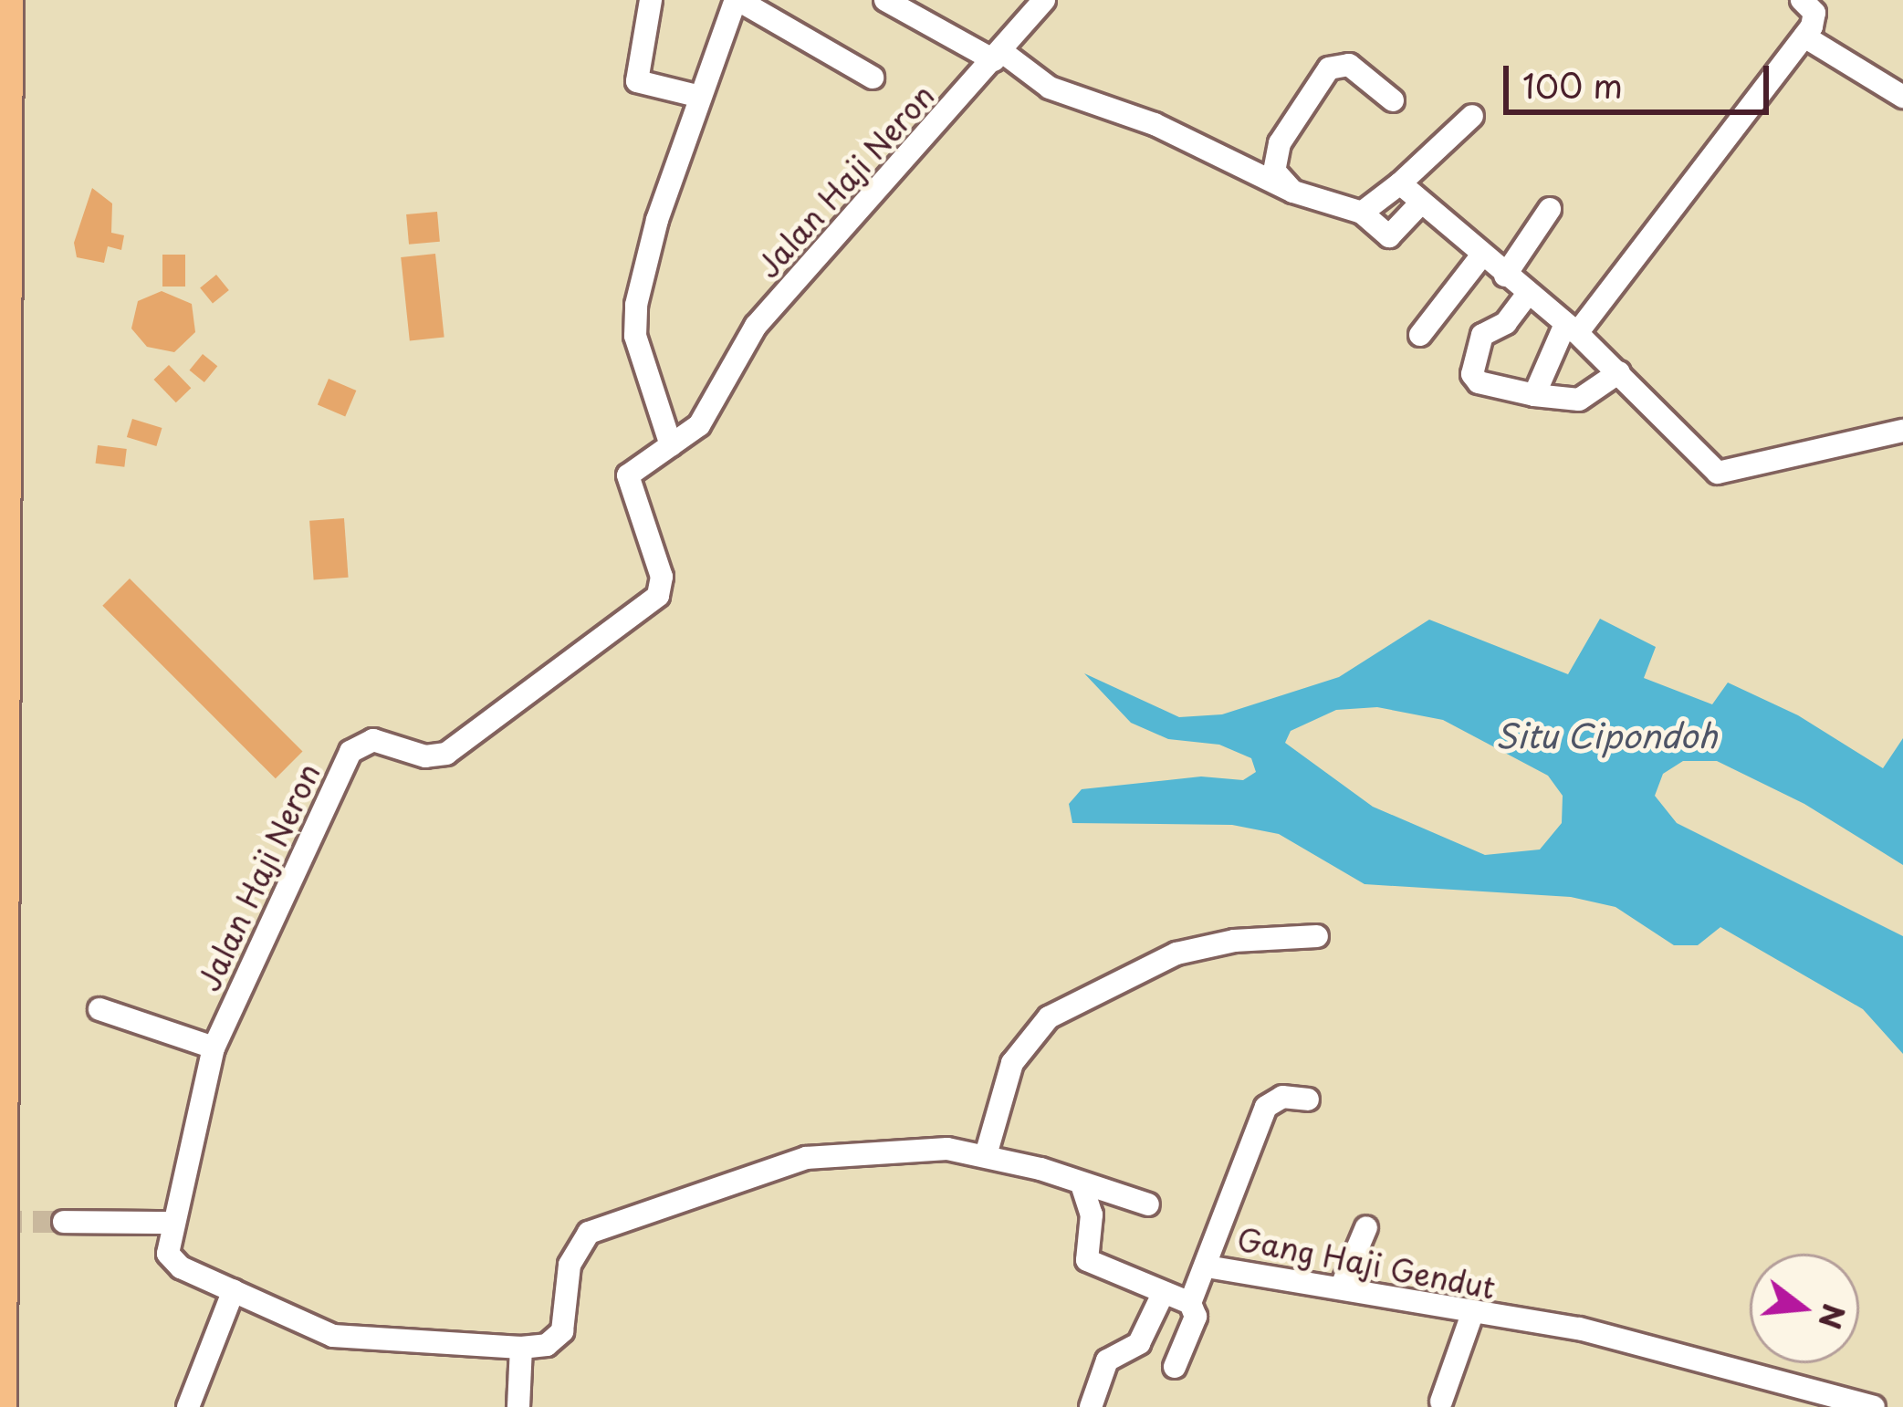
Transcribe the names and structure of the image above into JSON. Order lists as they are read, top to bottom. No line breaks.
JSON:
{"streets":{"street":["Jalan Haji Neron","Gang Haji Gendut"]},"water":["Situ Cipondoh"],"scale_bar":"100 m","north":"right"}
